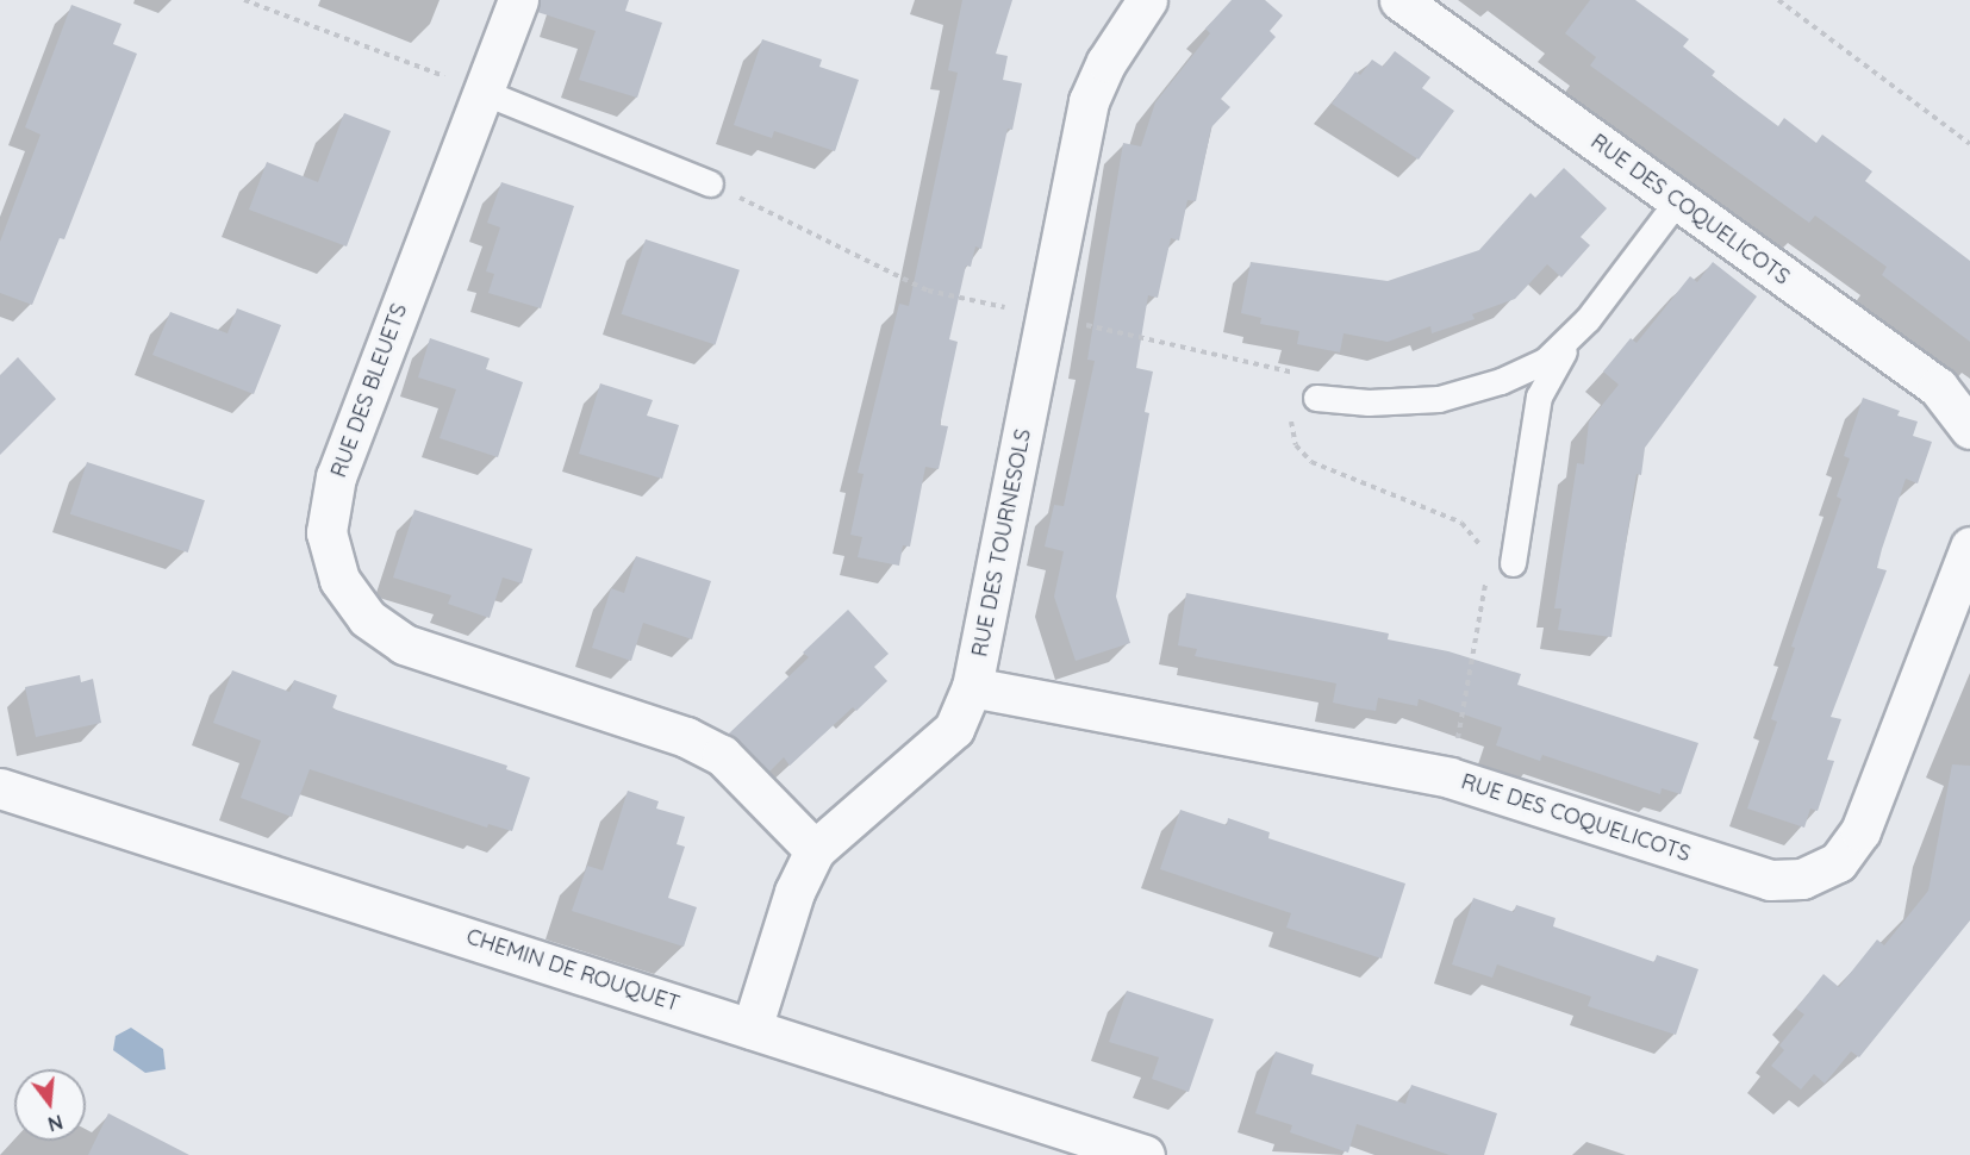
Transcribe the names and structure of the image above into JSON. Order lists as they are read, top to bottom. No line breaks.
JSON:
{"streets":{"street":["RUE DES COQUELICOTS","RUE DES BLEUETS","RUE DES TOURNESOLS","CHEMIN DE ROUQUET"]},"crossings":[["RUE DES COQUELICOTS","RUE DES TOURNESOLS"],["RUE DES BLEUETS","RUE DES TOURNESOLS"],["RUE DES TOURNESOLS","CHEMIN DE ROUQUET"]],"north":"bottom"}
